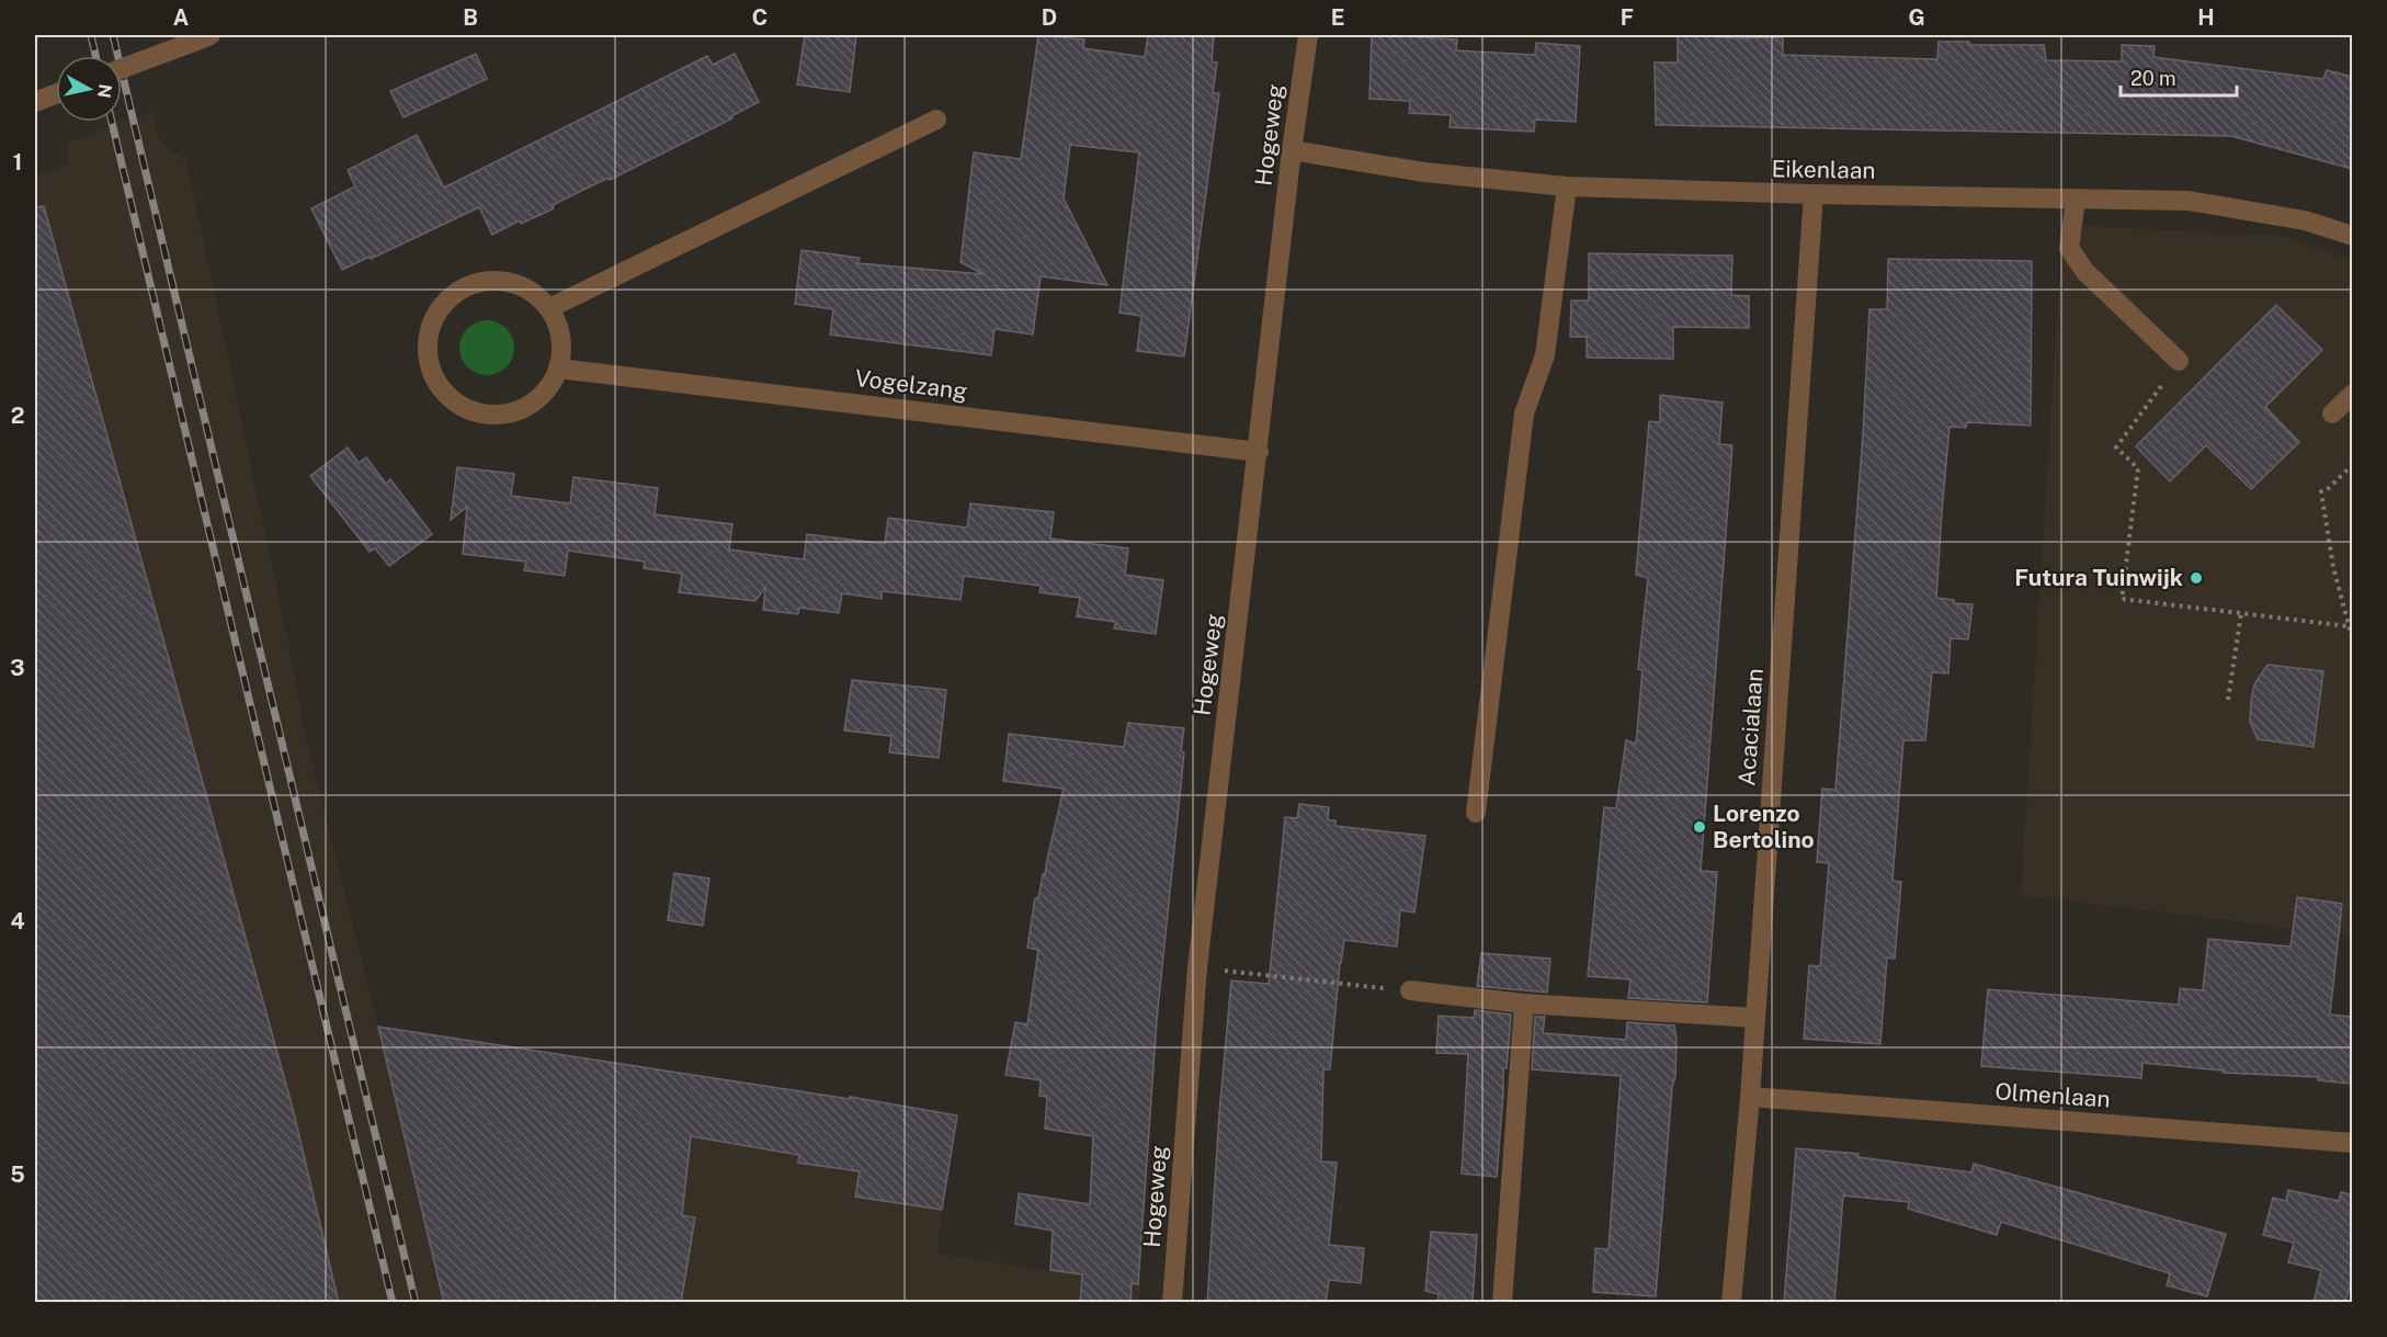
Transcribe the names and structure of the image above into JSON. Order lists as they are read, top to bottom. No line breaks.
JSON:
{"streets":{"street":["Hogeweg","Eikenlaan","Vogelzang","Acacialaan","Olmenlaan"]},"crossings":[["Hogeweg","Eikenlaan"],["Hogeweg","Vogelzang"],["Eikenlaan","Acacialaan"],["Acacialaan","Olmenlaan"]],"places":["Futura Tuinwijk","Lorenzo Bertolino"],"scale_bar":"20 m","north":"right","grid":{"columns":["A","B","C","D","E","F","G","H"],"rows":["1","2","3","4","5"]}}
